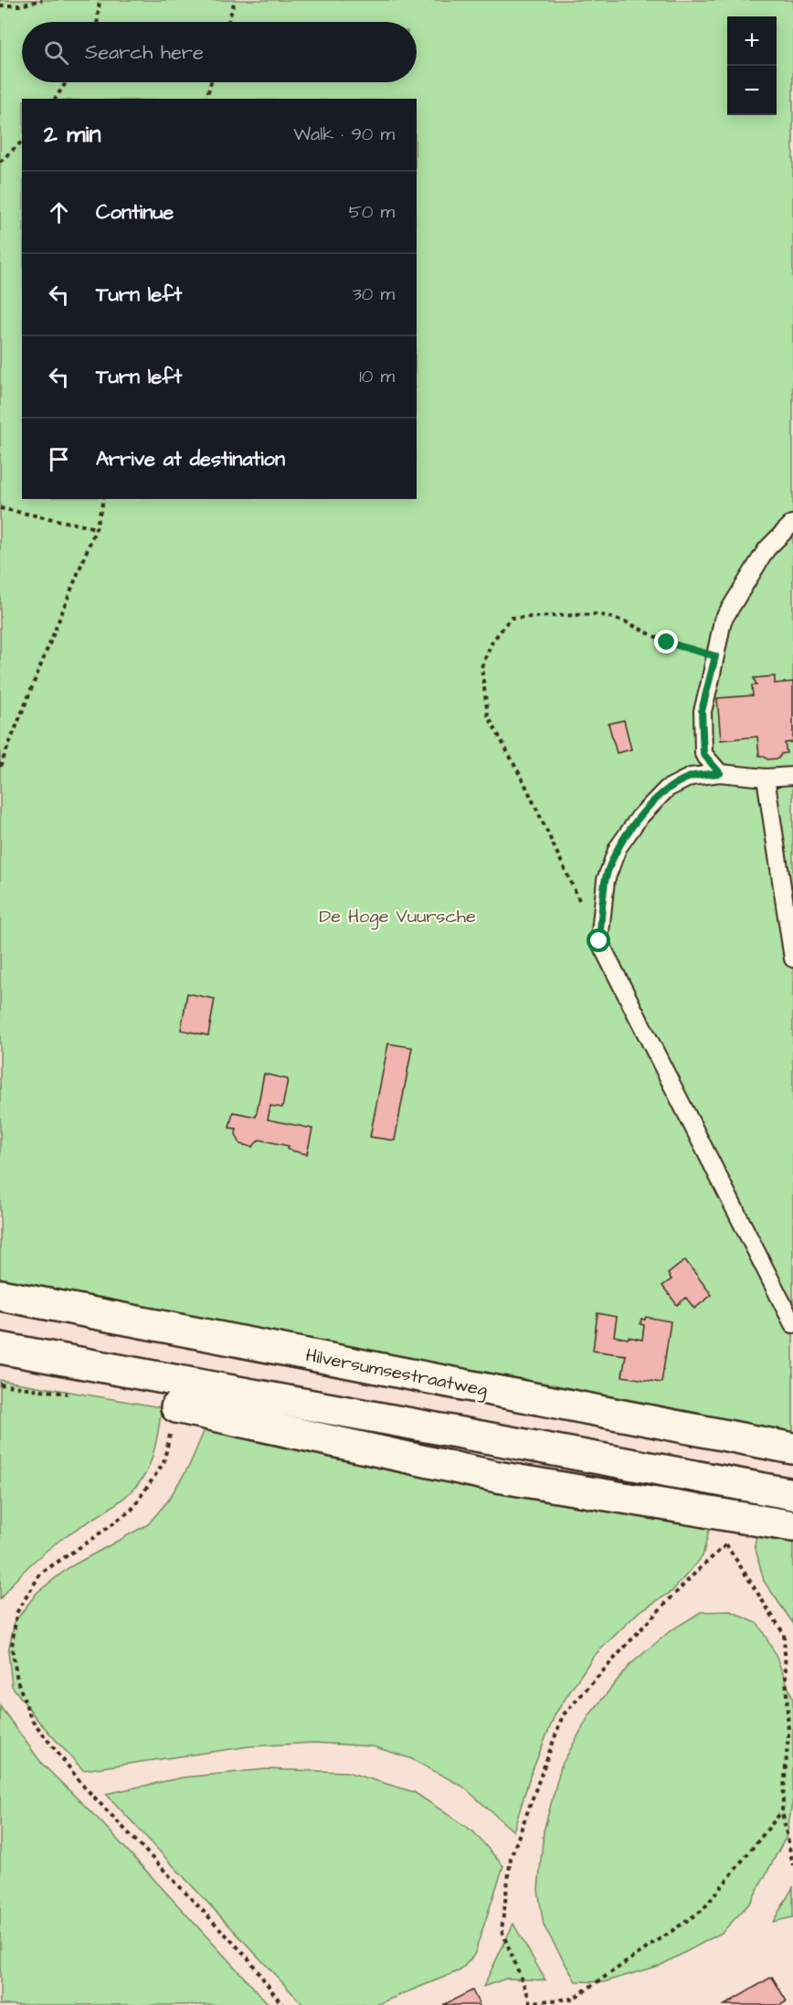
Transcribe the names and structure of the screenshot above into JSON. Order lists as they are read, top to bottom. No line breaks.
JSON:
{"streets":{"street":["Hilversumsestraatweg"]},"parks":["De Hoge Vuursche"],"page":{"map_buttons":["+","−"],"search":"Search here","heading":["2 min","Walk · 90 m"],"list":[["Continue","50 m"],["Turn left","30 m"],["Turn left","10 m"],"Arrive at destination"]}}
